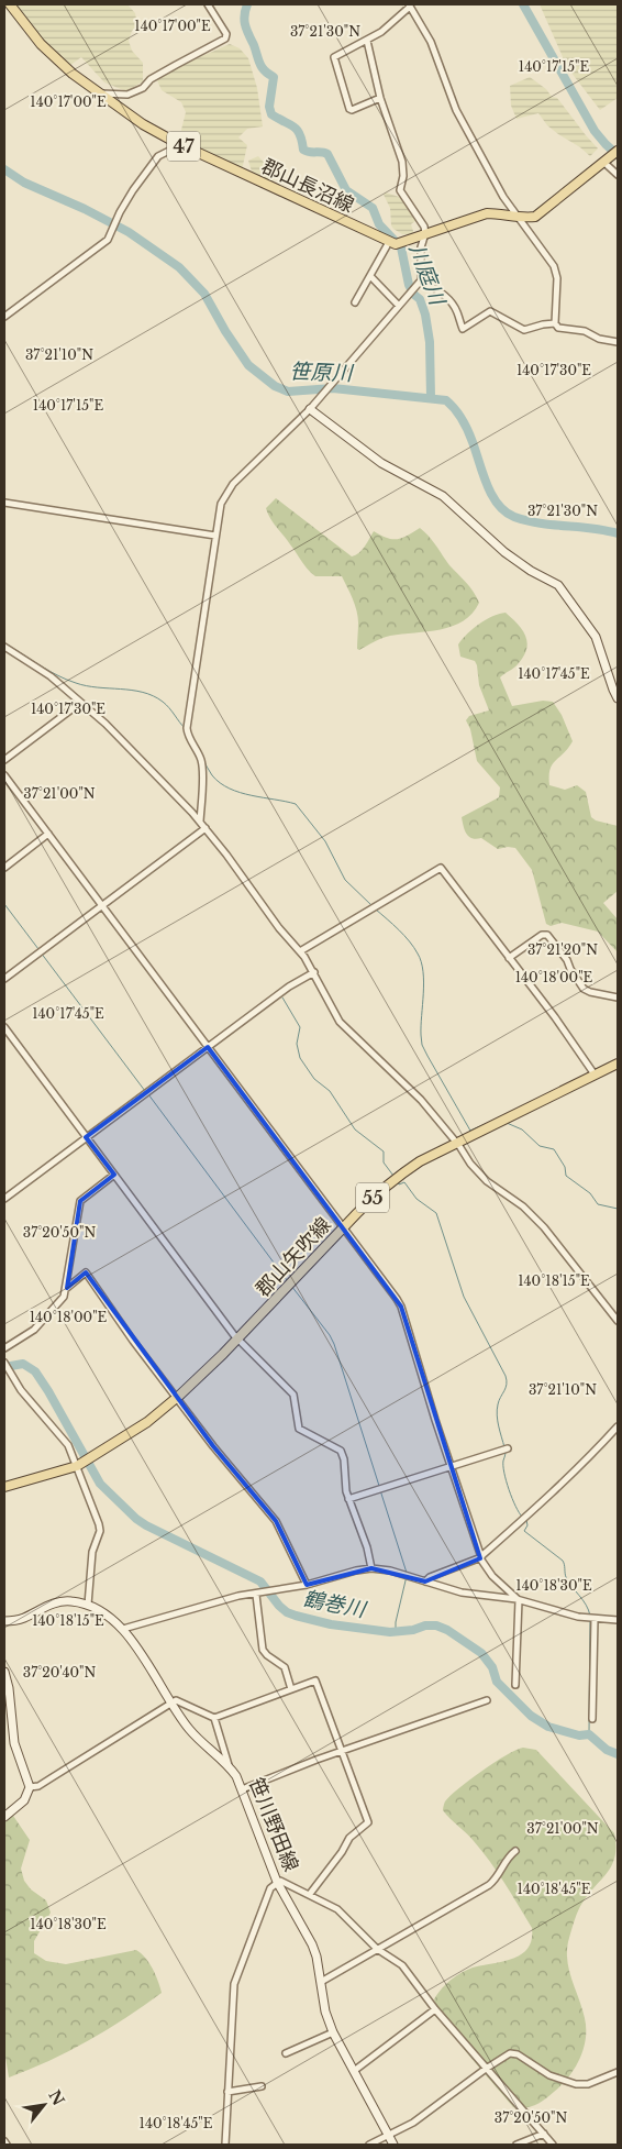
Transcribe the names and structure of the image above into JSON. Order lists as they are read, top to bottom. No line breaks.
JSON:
{"streets":{"main road":["47","郡山長沼線","55","郡山矢吹線"],"street":["笹川野田線"]},"water":["川庭川","笹原川","鶴巻川"],"north":"top right","coordinates":["140°17'00\"E","37°21'30\"N","140°17'15\"E","37°21'10\"N","140°17'30\"E","140°17'45\"E","37°21'00\"N","37°21'20\"N","140°18'00\"E","37°20'50\"N","140°18'15\"E","140°18'30\"E","37°20'40\"N","140°18'45\"E"]}
